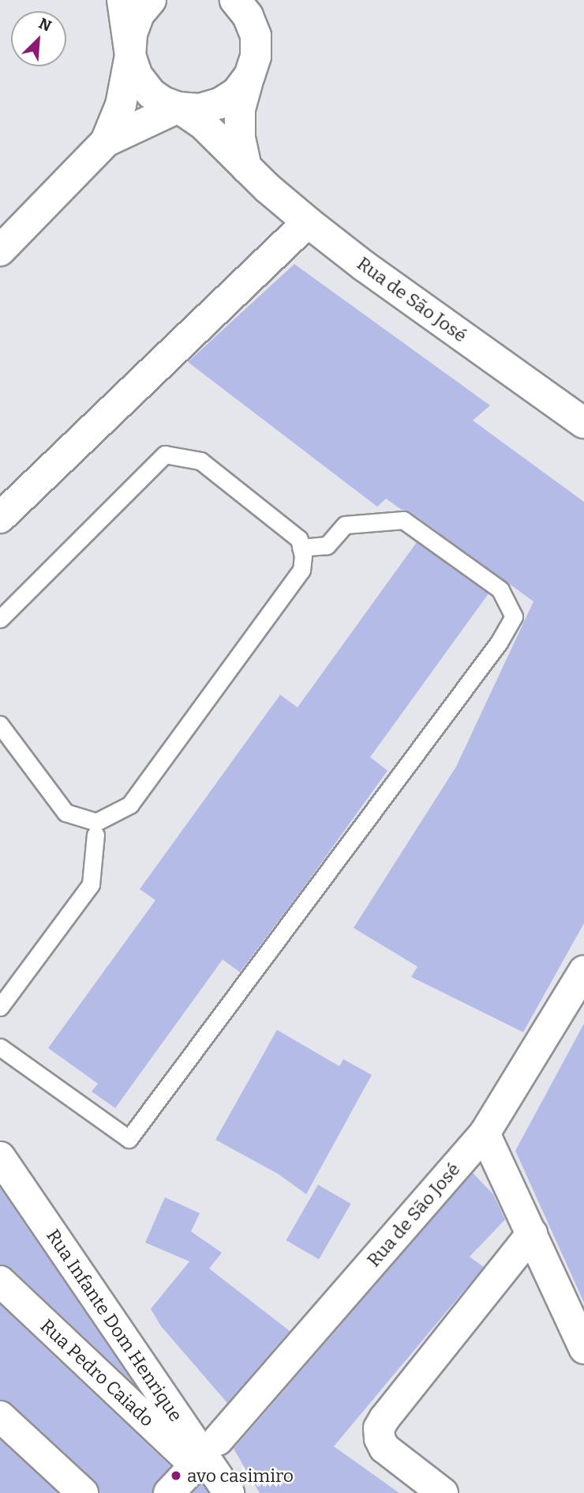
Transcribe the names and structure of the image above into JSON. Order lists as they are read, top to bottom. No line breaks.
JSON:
{"streets":{"street":["Rua de São José","Rua Infante Dom Henrique","Rua Pedro Caiado"]},"places":["avo casimiro"],"north":"top right"}
